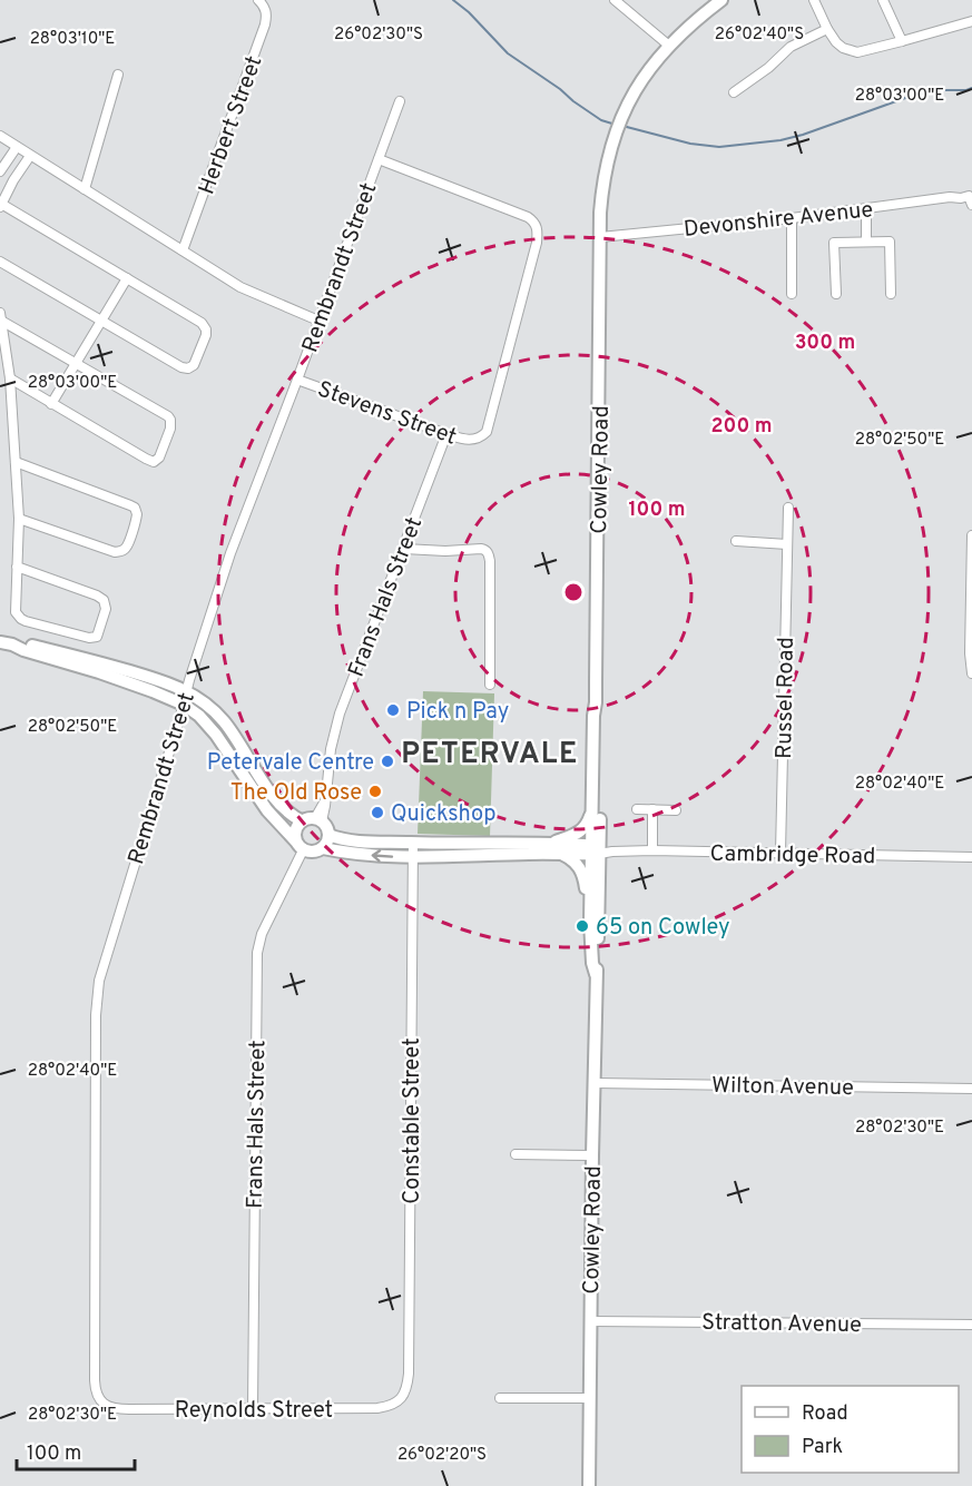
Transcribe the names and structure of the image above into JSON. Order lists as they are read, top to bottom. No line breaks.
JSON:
{"streets":{"street":["Herbert Street","Devonshire Avenue","Rembrandt Street","Stevens Street","Cowley Road","Frans Hals Street","Russel Road","Cambridge Road","Wilton Avenue","Constable Street","Stratton Avenue","Reynolds Street"]},"crossings":[["Devonshire Avenue","Cowley Road"],["Rembrandt Street","Stevens Street"],["Rembrandt Street","Reynolds Street"],["Stevens Street","Frans Hals Street"],["Cowley Road","Cambridge Road"],["Cowley Road","Wilton Avenue"],["Cowley Road","Stratton Avenue"],["Frans Hals Street","Cambridge Road"],["Frans Hals Street","Reynolds Street"],["Russel Road","Cambridge Road"],["Cambridge Road","Constable Street"],["Constable Street","Reynolds Street"]],"districts":["PETERVALE"],"places":["Pick n Pay","Petervale Centre","The Old Rose","Quickshop","65 on Cowley"],"legend":["Road","Park"],"scale_bar":"100 m","coordinates":["26°02'30\"S","26°02'40\"S","28°03'10\"E","28°03'00\"E","28°02'50\"E","28°02'40\"E","28°02'30\"E","26°02'20\"S"],"rings":["300 m","200 m","100 m"]}
